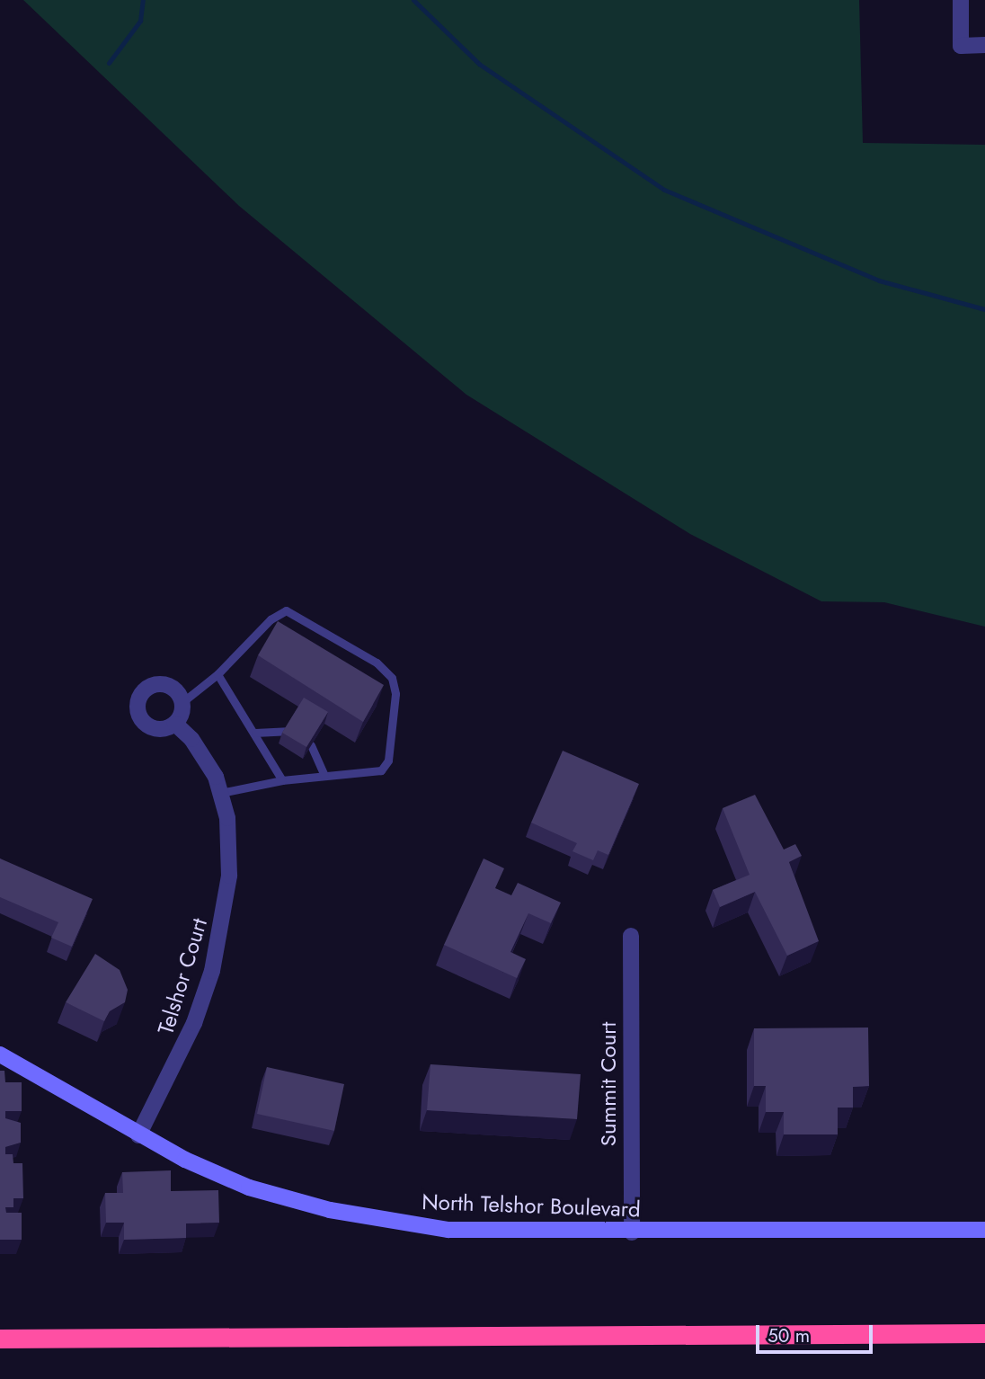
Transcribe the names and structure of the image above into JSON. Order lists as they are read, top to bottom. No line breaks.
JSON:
{"streets":{"main road":["North Telshor Boulevard"],"street":["Telshor Court","Summit Court"]},"crossings":[["Telshor Court","North Telshor Boulevard"],["Summit Court","North Telshor Boulevard"]],"scale_bar":"50 m"}
